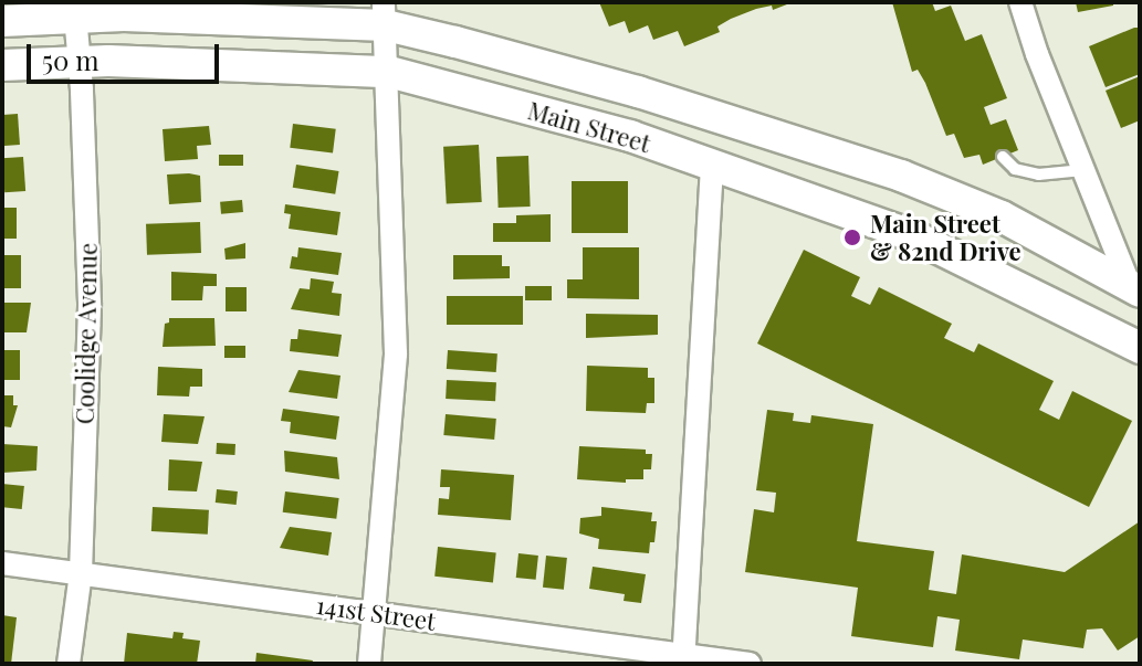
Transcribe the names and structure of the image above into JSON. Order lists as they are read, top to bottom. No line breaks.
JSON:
{"streets":{"main road":["Main Street"],"street":["Coolidge Avenue","141st Street"]},"crossings":[["Main Street","Coolidge Avenue"],["Coolidge Avenue","141st Street"]],"places":["Main Street & 82nd Drive"],"scale_bar":"50 m"}
